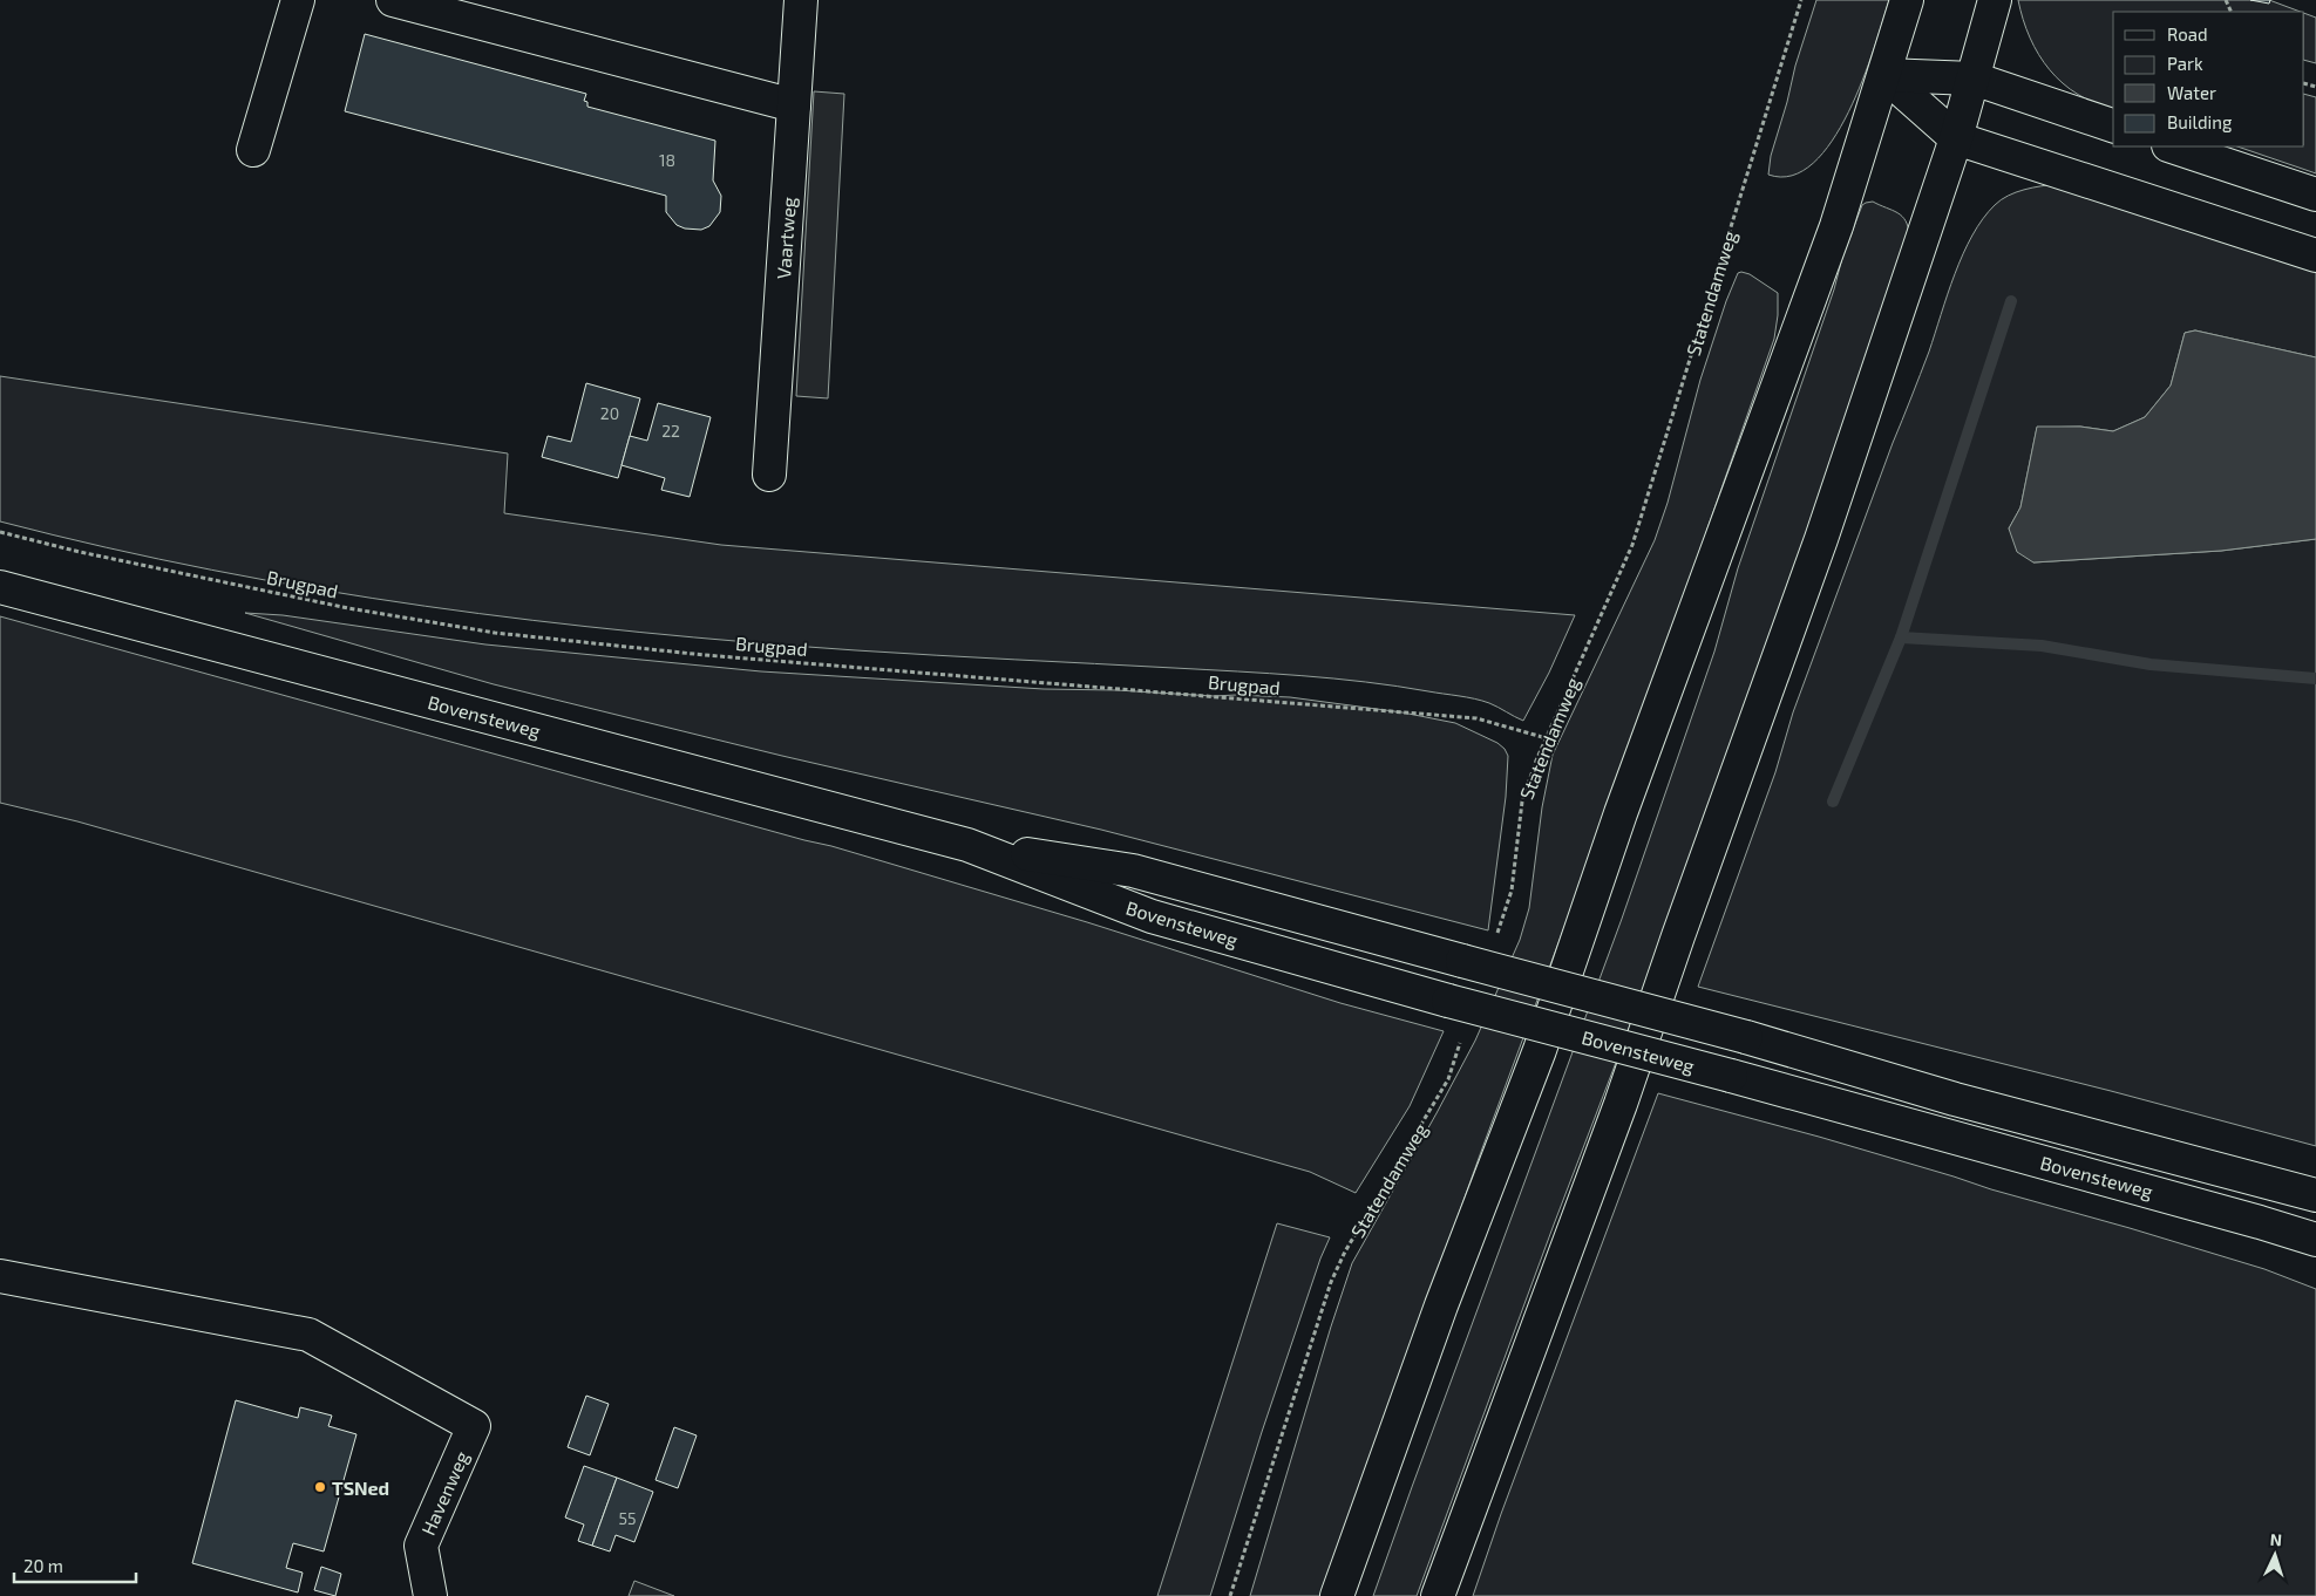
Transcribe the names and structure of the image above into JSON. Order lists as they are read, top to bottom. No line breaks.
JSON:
{"streets":{"main road":["Vaartweg","Bovensteweg","Havenweg"],"path":["Statendamweg","Brugpad"]},"crossings":[["Statendamweg","Brugpad"]],"places":["TSNed"],"house_numbers":["18","20","22","55"],"legend":["Road","Park","Water","Building"],"scale_bar":"20 m","north":"top"}
